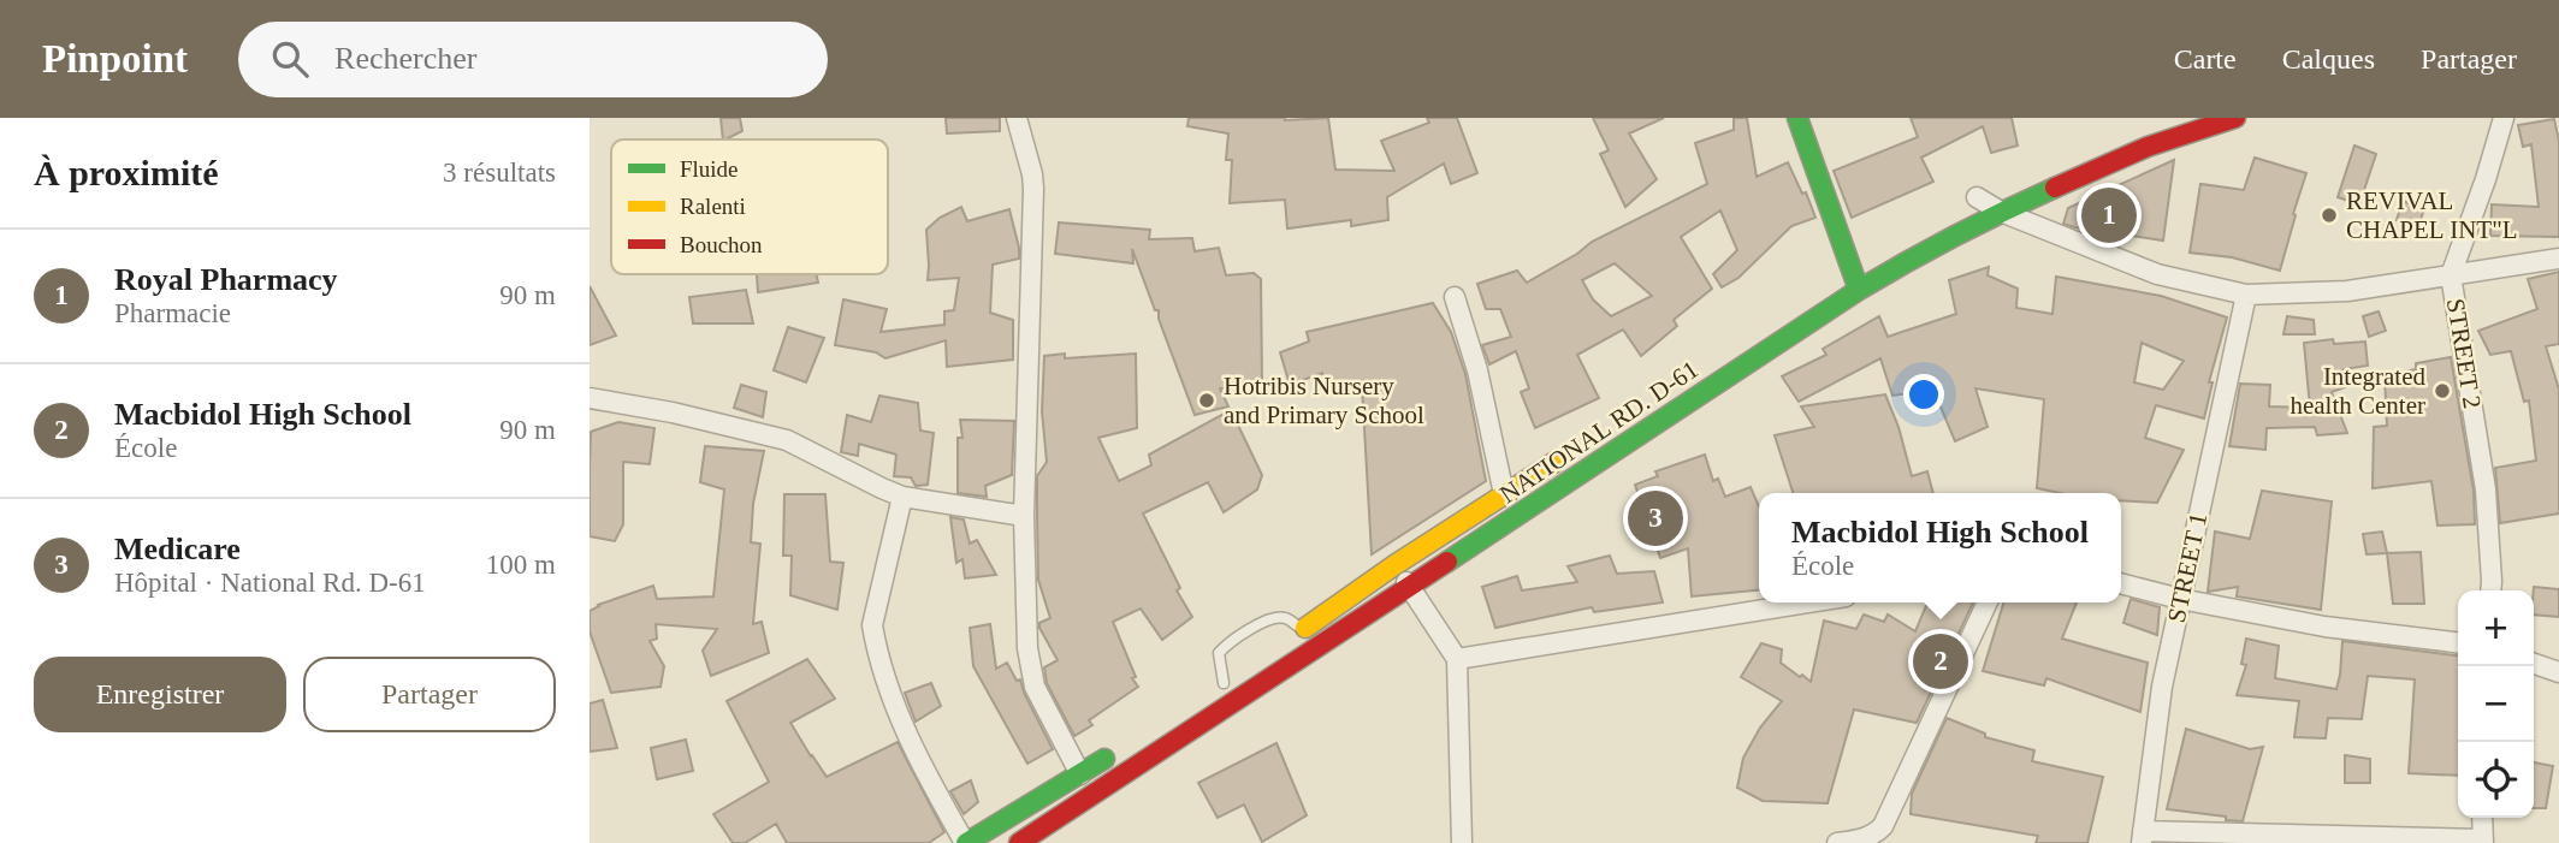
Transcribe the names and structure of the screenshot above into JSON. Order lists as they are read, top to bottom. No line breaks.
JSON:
{"streets":{"main road":["NATIONAL RD. D-61"],"street":["STREET 2","STREET 1"]},"places":["REVIVAL CHAPEL INT\"L","Integrated health Center","Hotribis Nursery and Primary School"],"legend":["Fluide","Ralenti","Bouchon"],"page":{"header":"Pinpoint","search":"Rechercher","nav":["Carte","Calques","Partager"],"heading":["À proximité","3 résultats"],"pins":["1","3","2"],"list":[{"mark":"1","name":"Royal Pharmacy","note":"Pharmacie","value":"90 m"},{"mark":"2","name":"Macbidol High School","note":"École","value":"90 m"},{"mark":"3","name":"Medicare","note":"Hôpital · National Rd. D-61","value":"100 m"}],"popup":["Macbidol High School","École"],"map_buttons":["+","−"],"buttons":["Enregistrer","Partager"]}}
